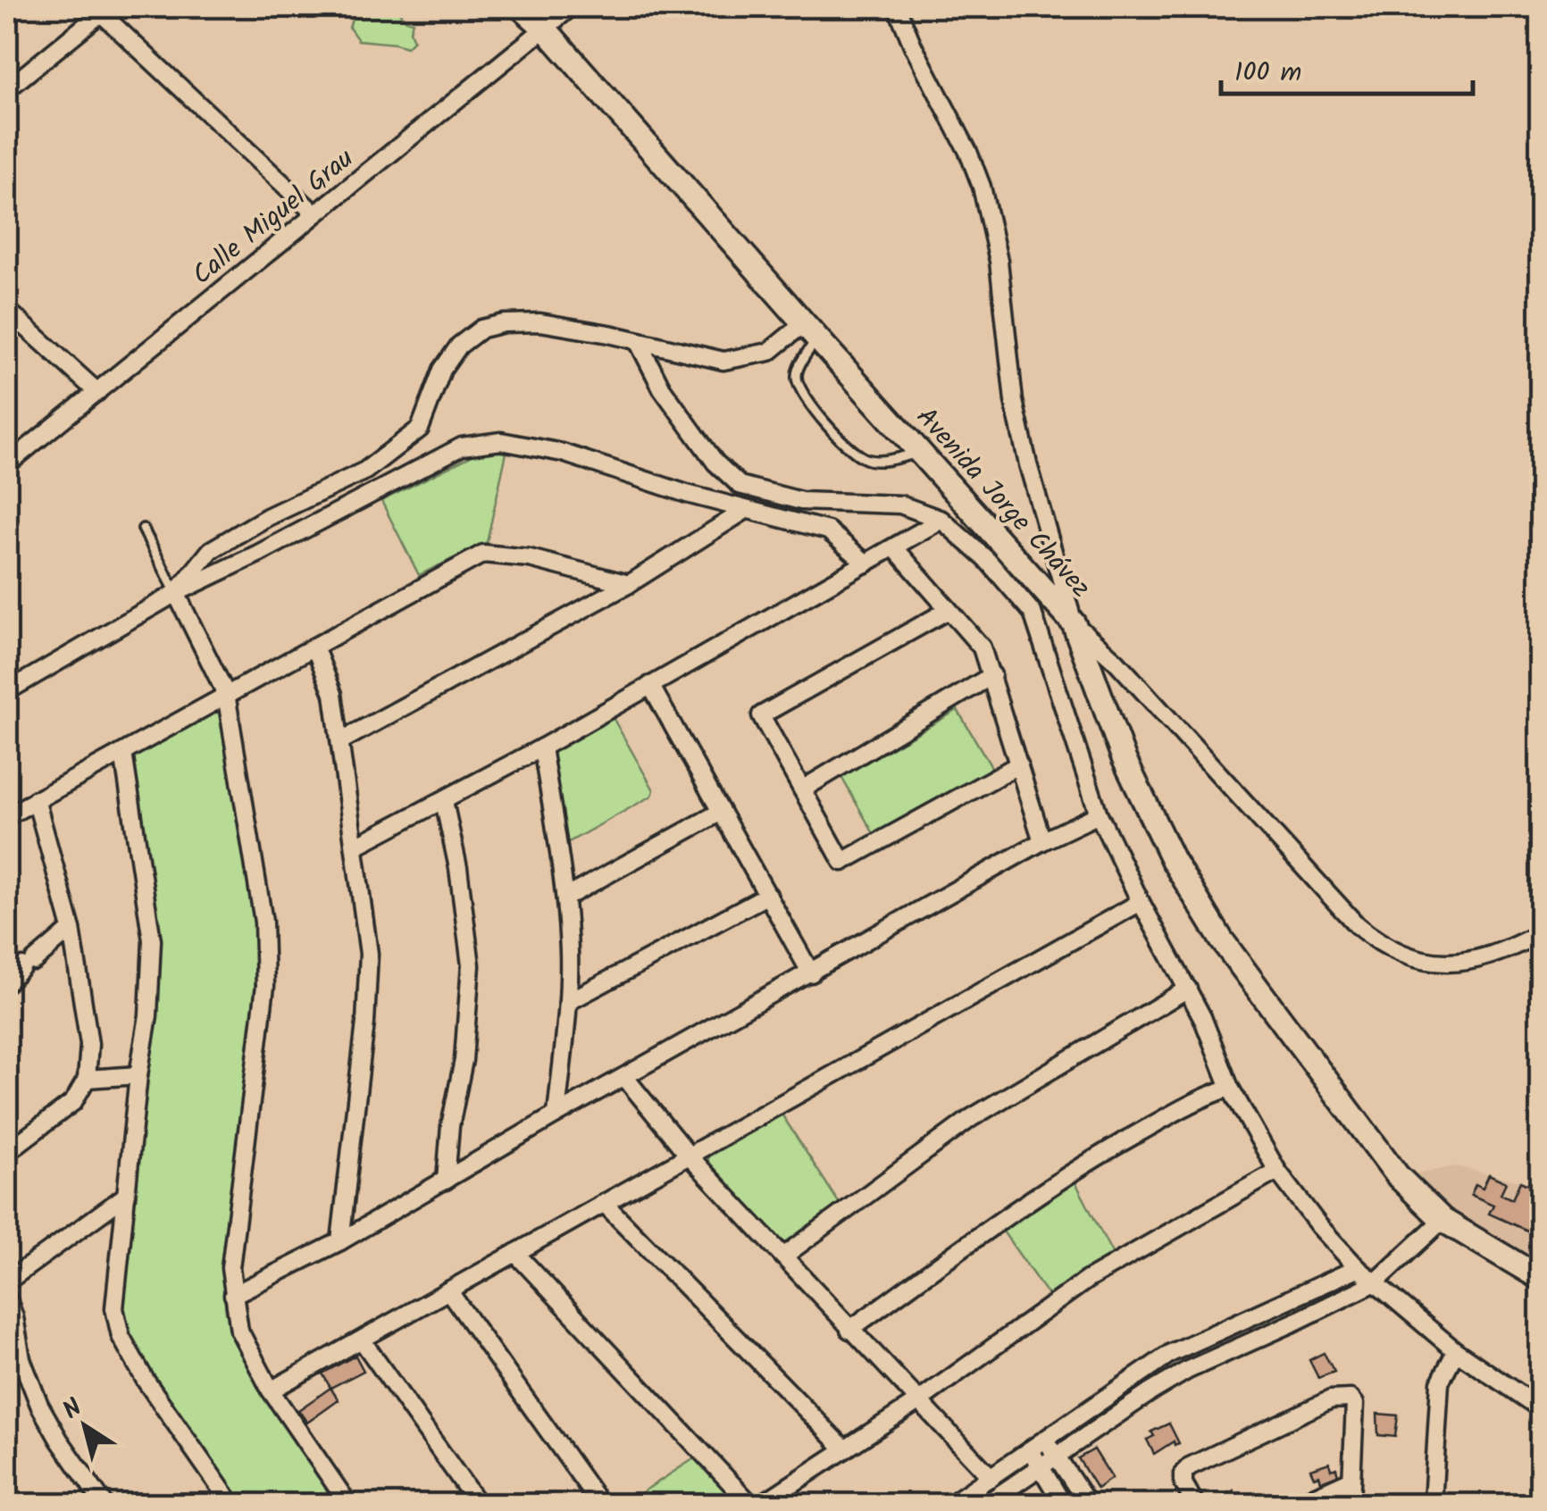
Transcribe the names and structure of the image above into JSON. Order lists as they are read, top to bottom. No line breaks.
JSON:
{"streets":{"main road":["Avenida Jorge Chávez"],"street":["Calle Miguel Grau"]},"crossings":[["Calle Miguel Grau","Avenida Jorge Chávez"]],"scale_bar":"100 m","north":"top left"}
